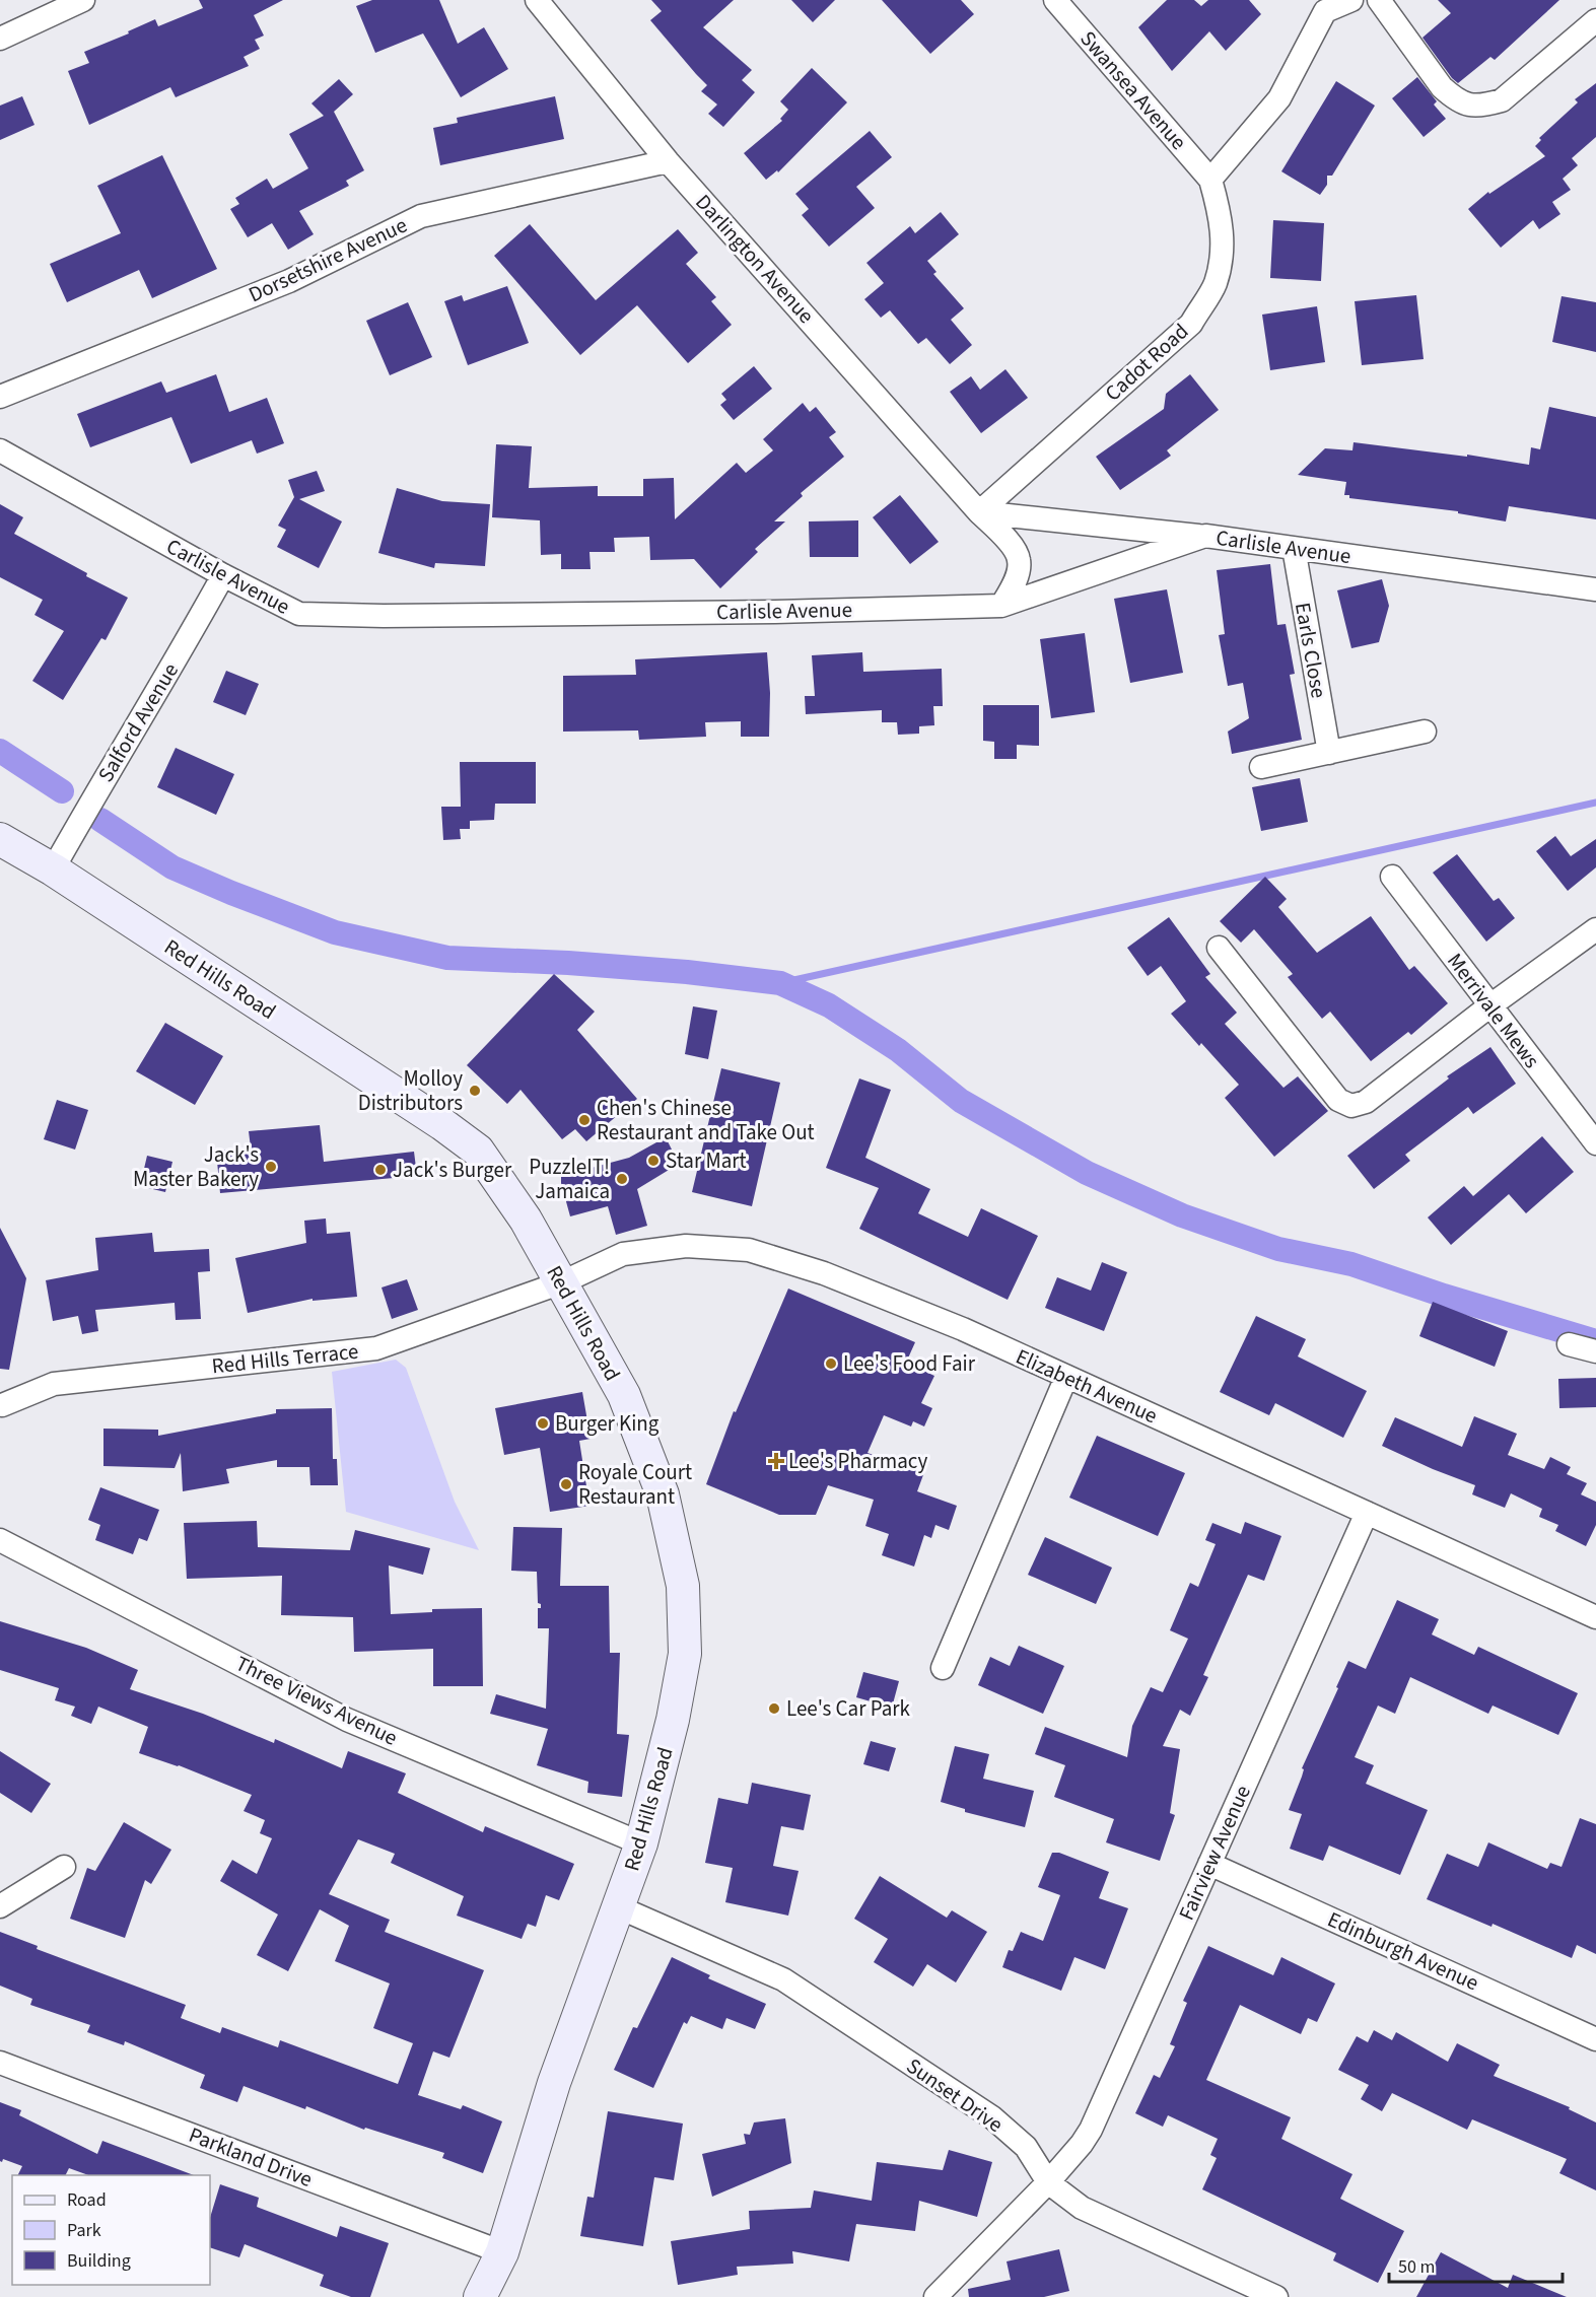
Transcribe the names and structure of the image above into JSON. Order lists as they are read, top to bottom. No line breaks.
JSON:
{"streets":{"main road":["Red Hills Road"],"street":["Swansea Avenue","Darlington Avenue","Dorsetshire Avenue","Cadot Road","Carlisle Avenue","Earls Close","Salford Avenue","Merrivale Mews","Red Hills Terrace","Elizabeth Avenue","Three Views Avenue","Fairview Avenue","Edinburgh Avenue","Sunset Drive","Parkland Drive"]},"crossings":[["Swansea Avenue","Cadot Road"],["Darlington Avenue","Dorsetshire Avenue"],["Darlington Avenue","Cadot Road"],["Darlington Avenue","Carlisle Avenue"],["Carlisle Avenue","Earls Close"],["Carlisle Avenue","Salford Avenue"],["Salford Avenue","Red Hills Road"],["Red Hills Road","Red Hills Terrace"],["Red Hills Road","Elizabeth Avenue"],["Red Hills Road","Three Views Avenue"],["Red Hills Road","Sunset Drive"],["Red Hills Road","Parkland Drive"],["Red Hills Terrace","Elizabeth Avenue"],["Elizabeth Avenue","Fairview Avenue"],["Fairview Avenue","Edinburgh Avenue"],["Fairview Avenue","Sunset Drive"]],"places":{"other":["Molloy Distributors","Chen's Chinese Restaurant and Take Out","Star Mart","Jack's Master Bakery","Jack's Burger","PuzzleIT! Jamaica","Lee's Food Fair","Burger King","Royale Court Restaurant","Lee's Car Park"],"health":["Lee's Pharmacy"]},"legend":["Road","Park","Building"],"scale_bar":"50 m"}
